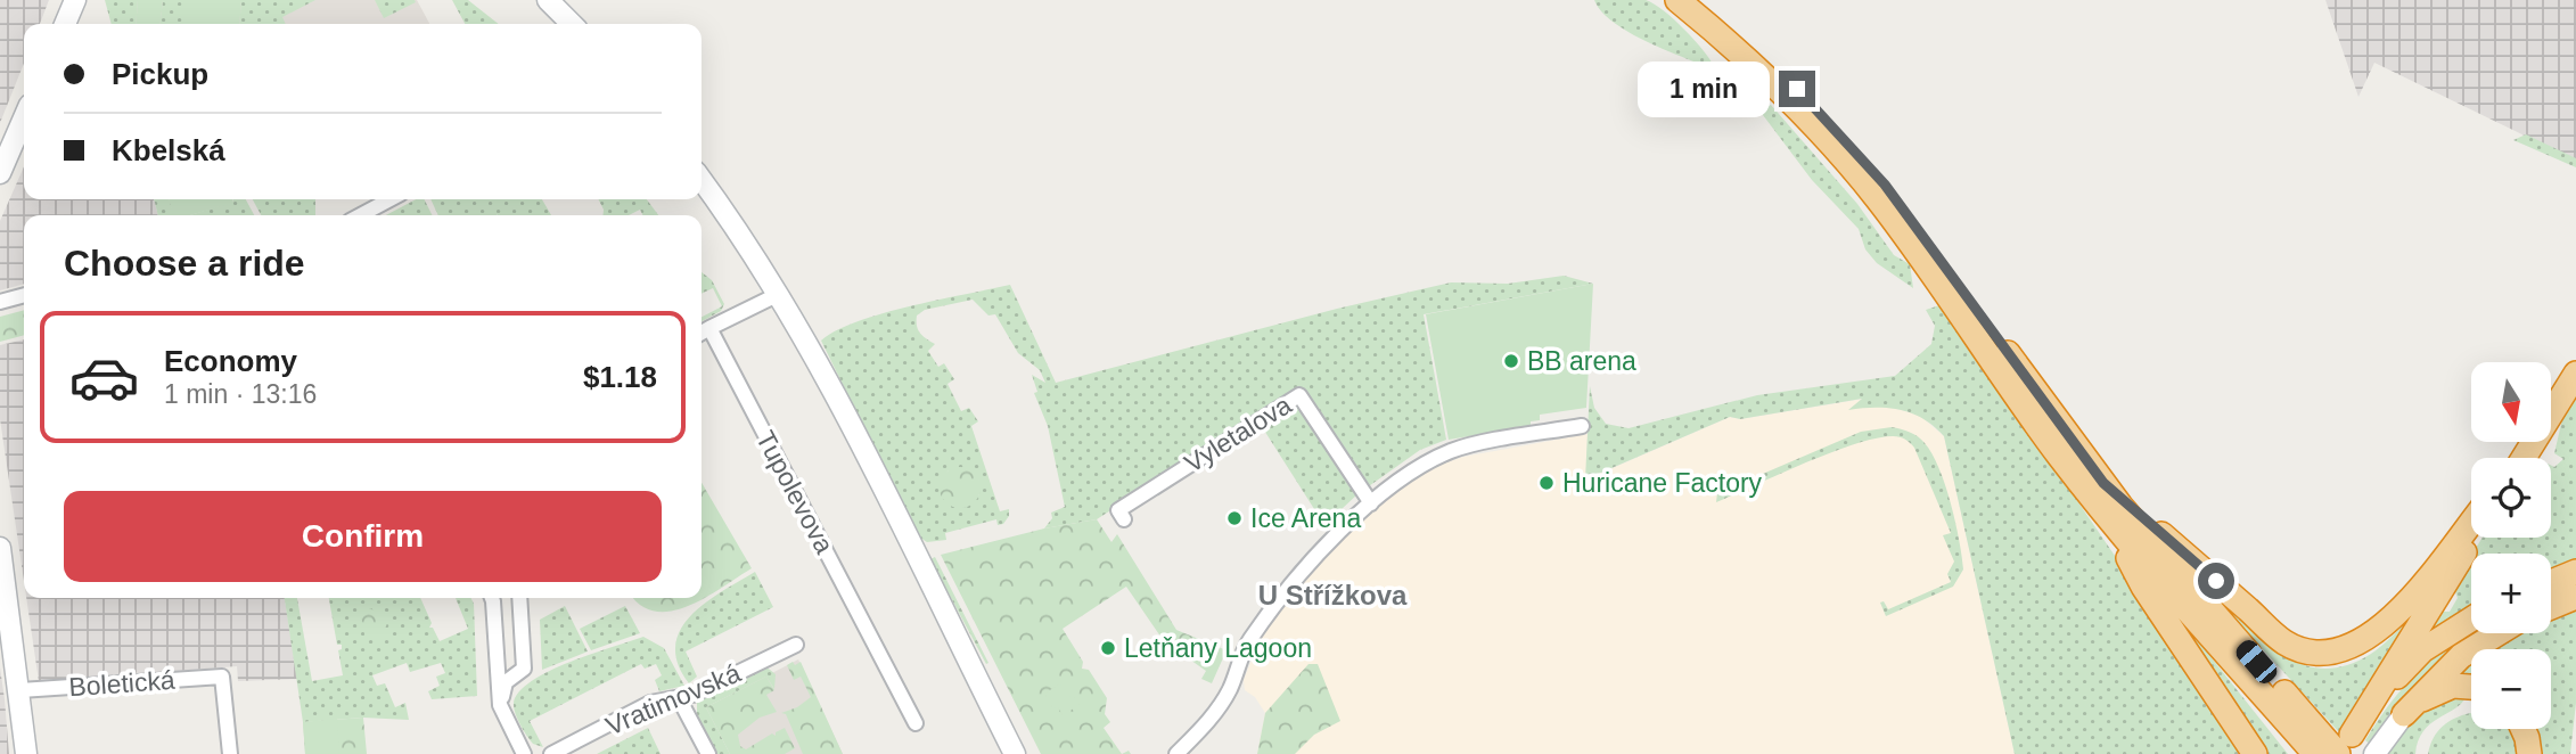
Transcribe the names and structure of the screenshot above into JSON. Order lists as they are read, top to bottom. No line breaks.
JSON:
{"streets":{"street":["Vyletalova","Tupolevova","Boletická","Vratimovská"]},"districts":["U Střížkova"],"places":["BB arena","Huricane Factory","Ice Arena","Letňany Lagoon"],"north":"bottom","page":{"banner":["Pickup","Kbelská"],"bubble":"1 min","heading":"Choose a ride","list":[{"name":"Economy","note":"1 min · 13:16","value":"$1.18"}],"map_buttons":["+","−"],"buttons":"Confirm"}}
